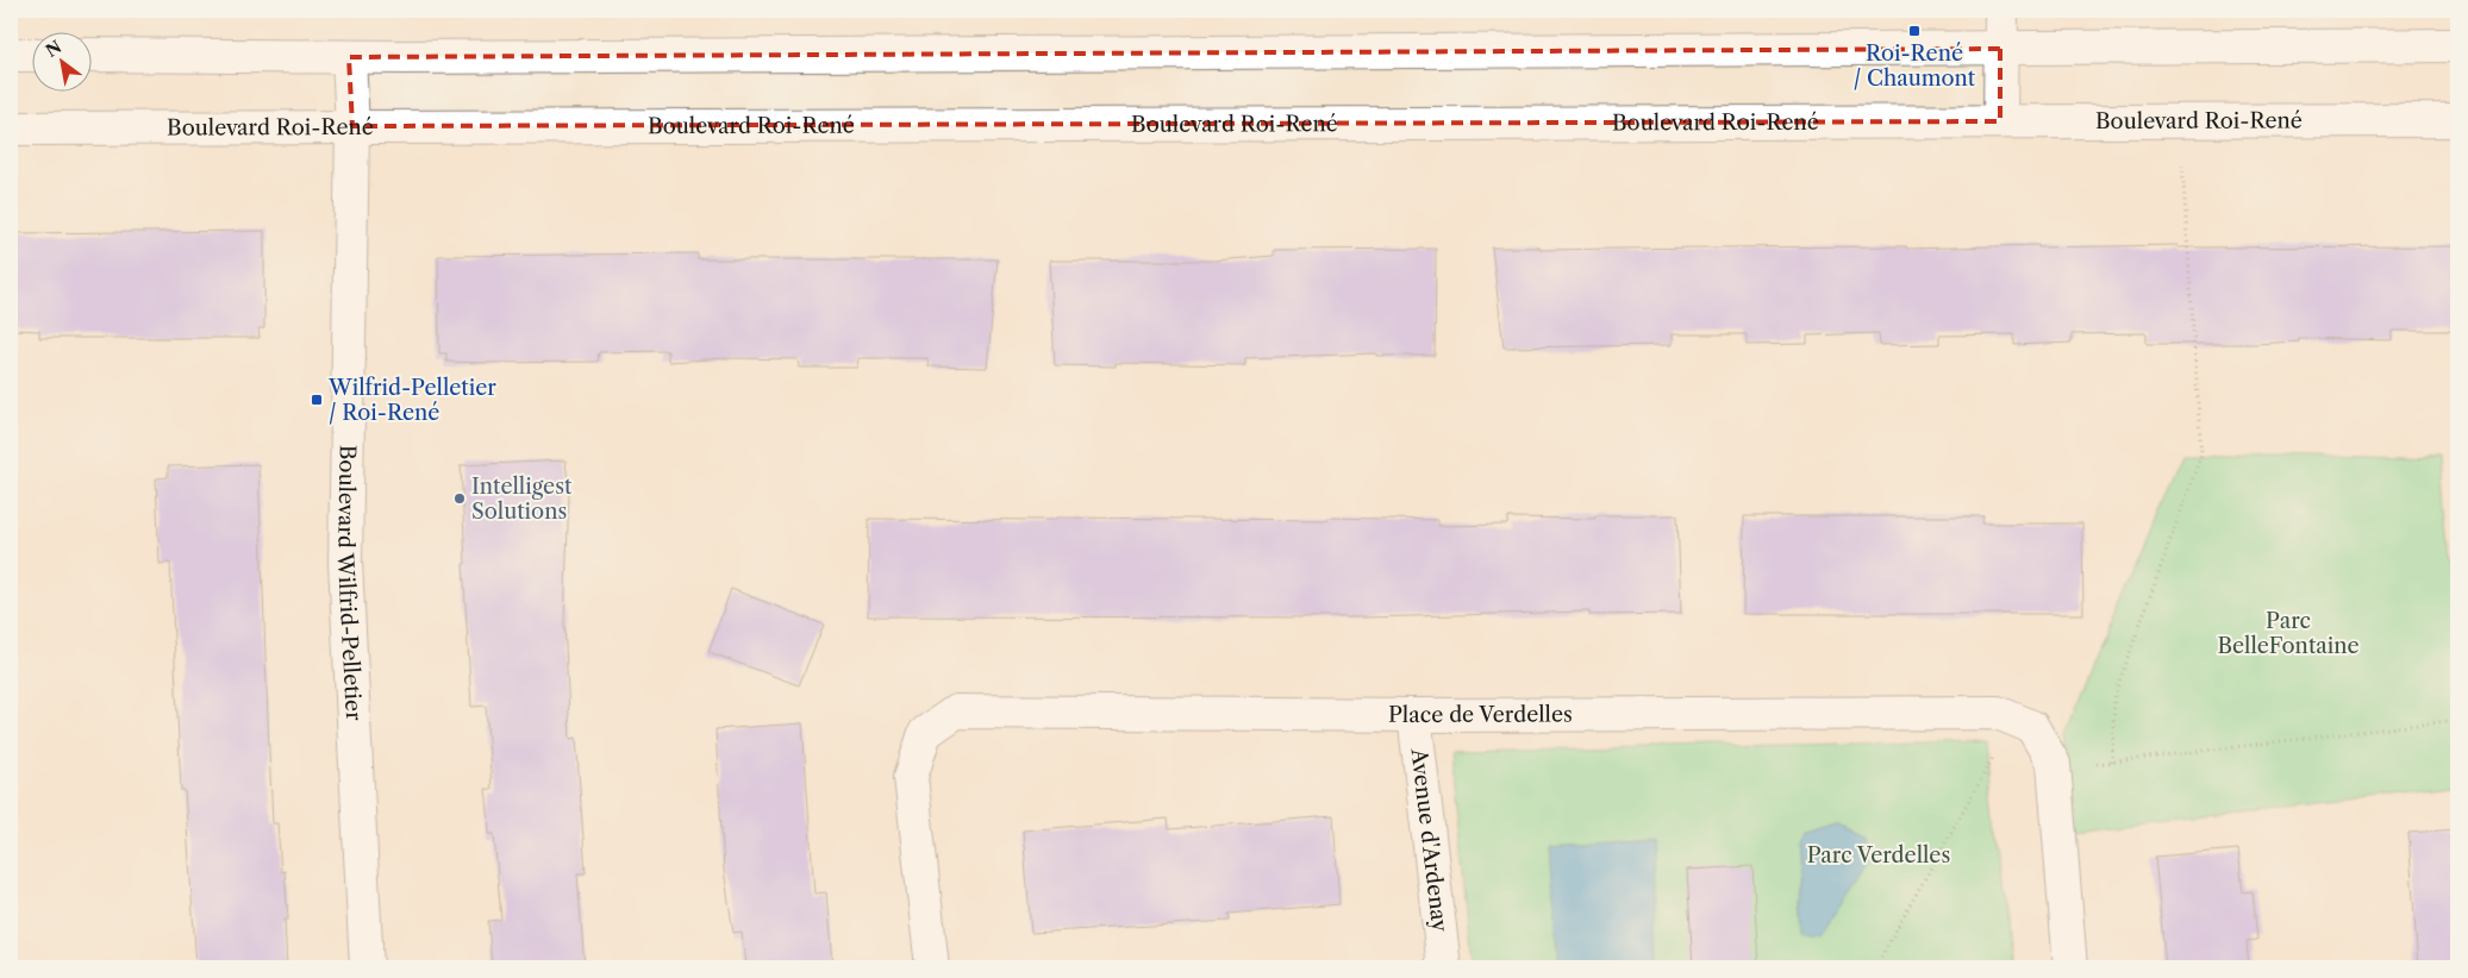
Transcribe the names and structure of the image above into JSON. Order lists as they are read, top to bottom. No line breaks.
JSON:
{"streets":{"street":["Boulevard Roi-René","Boulevard Wilfrid-Pelletier","Place de Verdelles","Avenue d'Ardenay"]},"crossings":[["Boulevard Roi-René","Boulevard Wilfrid-Pelletier"],["Place de Verdelles","Avenue d'Ardenay"]],"parks":["Parc BelleFontaine","Parc Verdelles"],"places":{"transit":["Roi-René / Chaumont","Wilfrid-Pelletier / Roi-René"],"other":["Intelligest Solutions"]},"north":"top left"}
